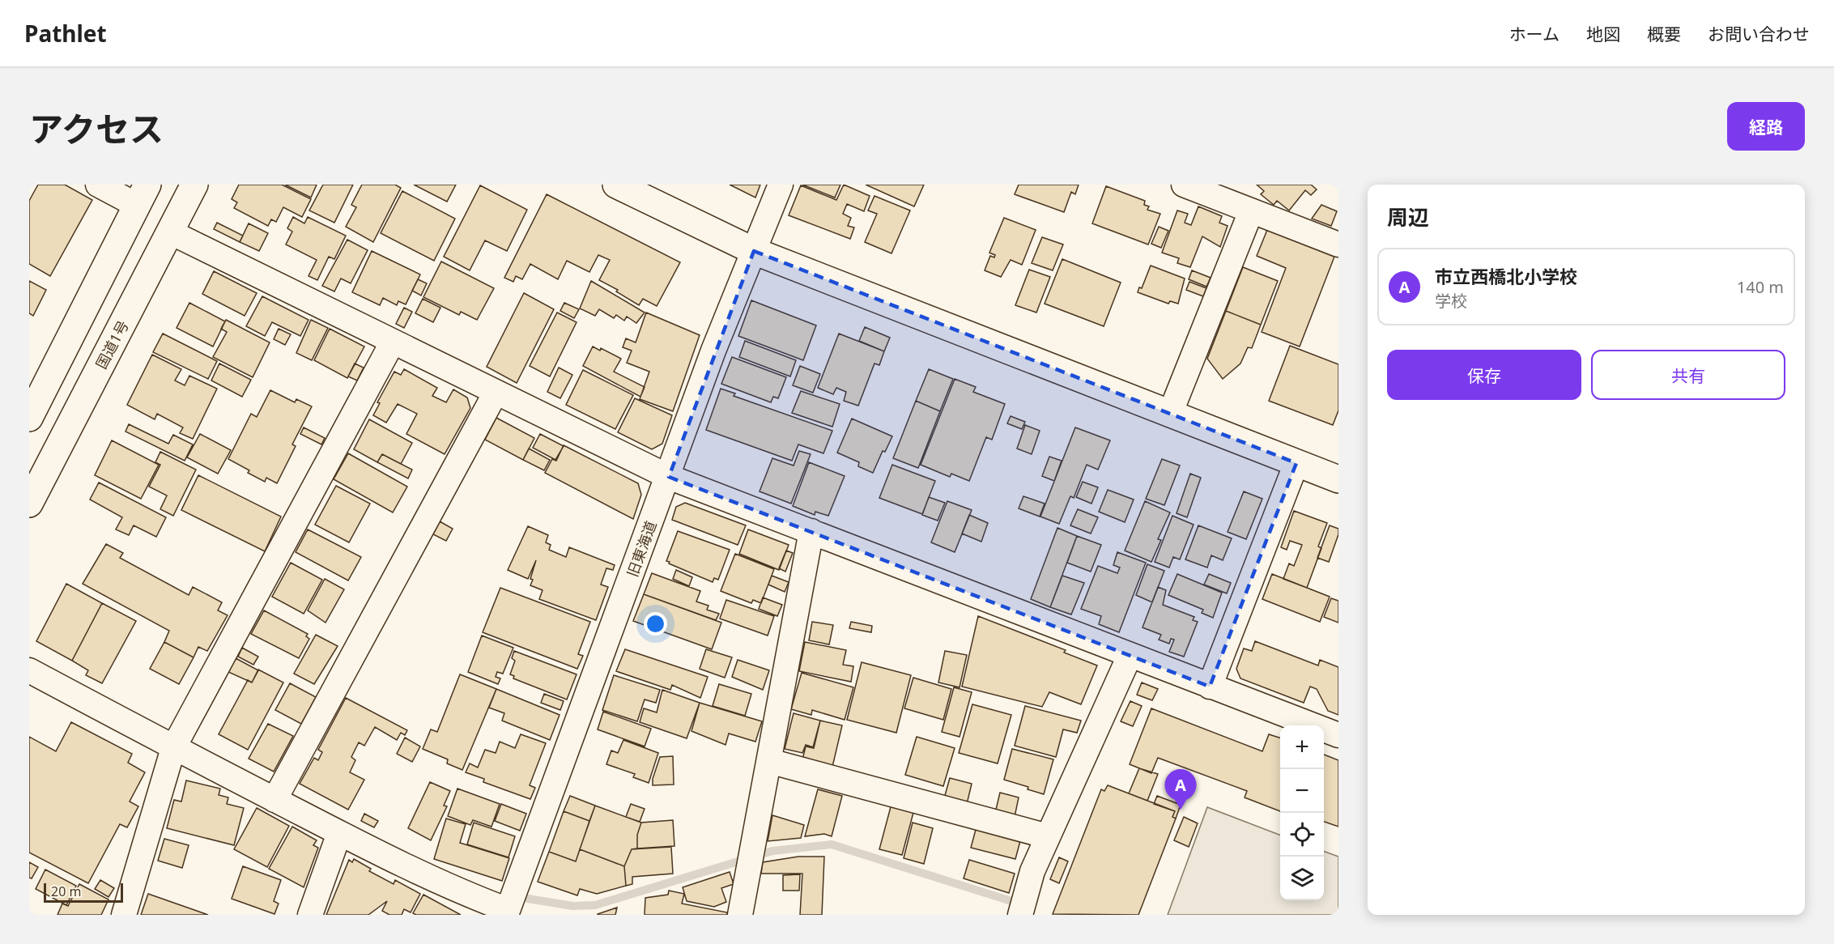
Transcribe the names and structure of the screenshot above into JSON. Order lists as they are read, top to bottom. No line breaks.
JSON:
{"streets":{"main road":["国道1号"],"street":["旧東海道"]},"scale_bar":"20 m","page":{"header":"Pathlet","nav":["ホーム","地図","概要","お問い合わせ"],"title":"アクセス","buttons":["経路",["保存","共有"]],"heading":"周辺","list":[{"mark":"A","name":"市立西橋北小学校","note":"学校","value":"140 m"}],"map_buttons":["+","−"],"pins":"A","scale":"20 m"}}
